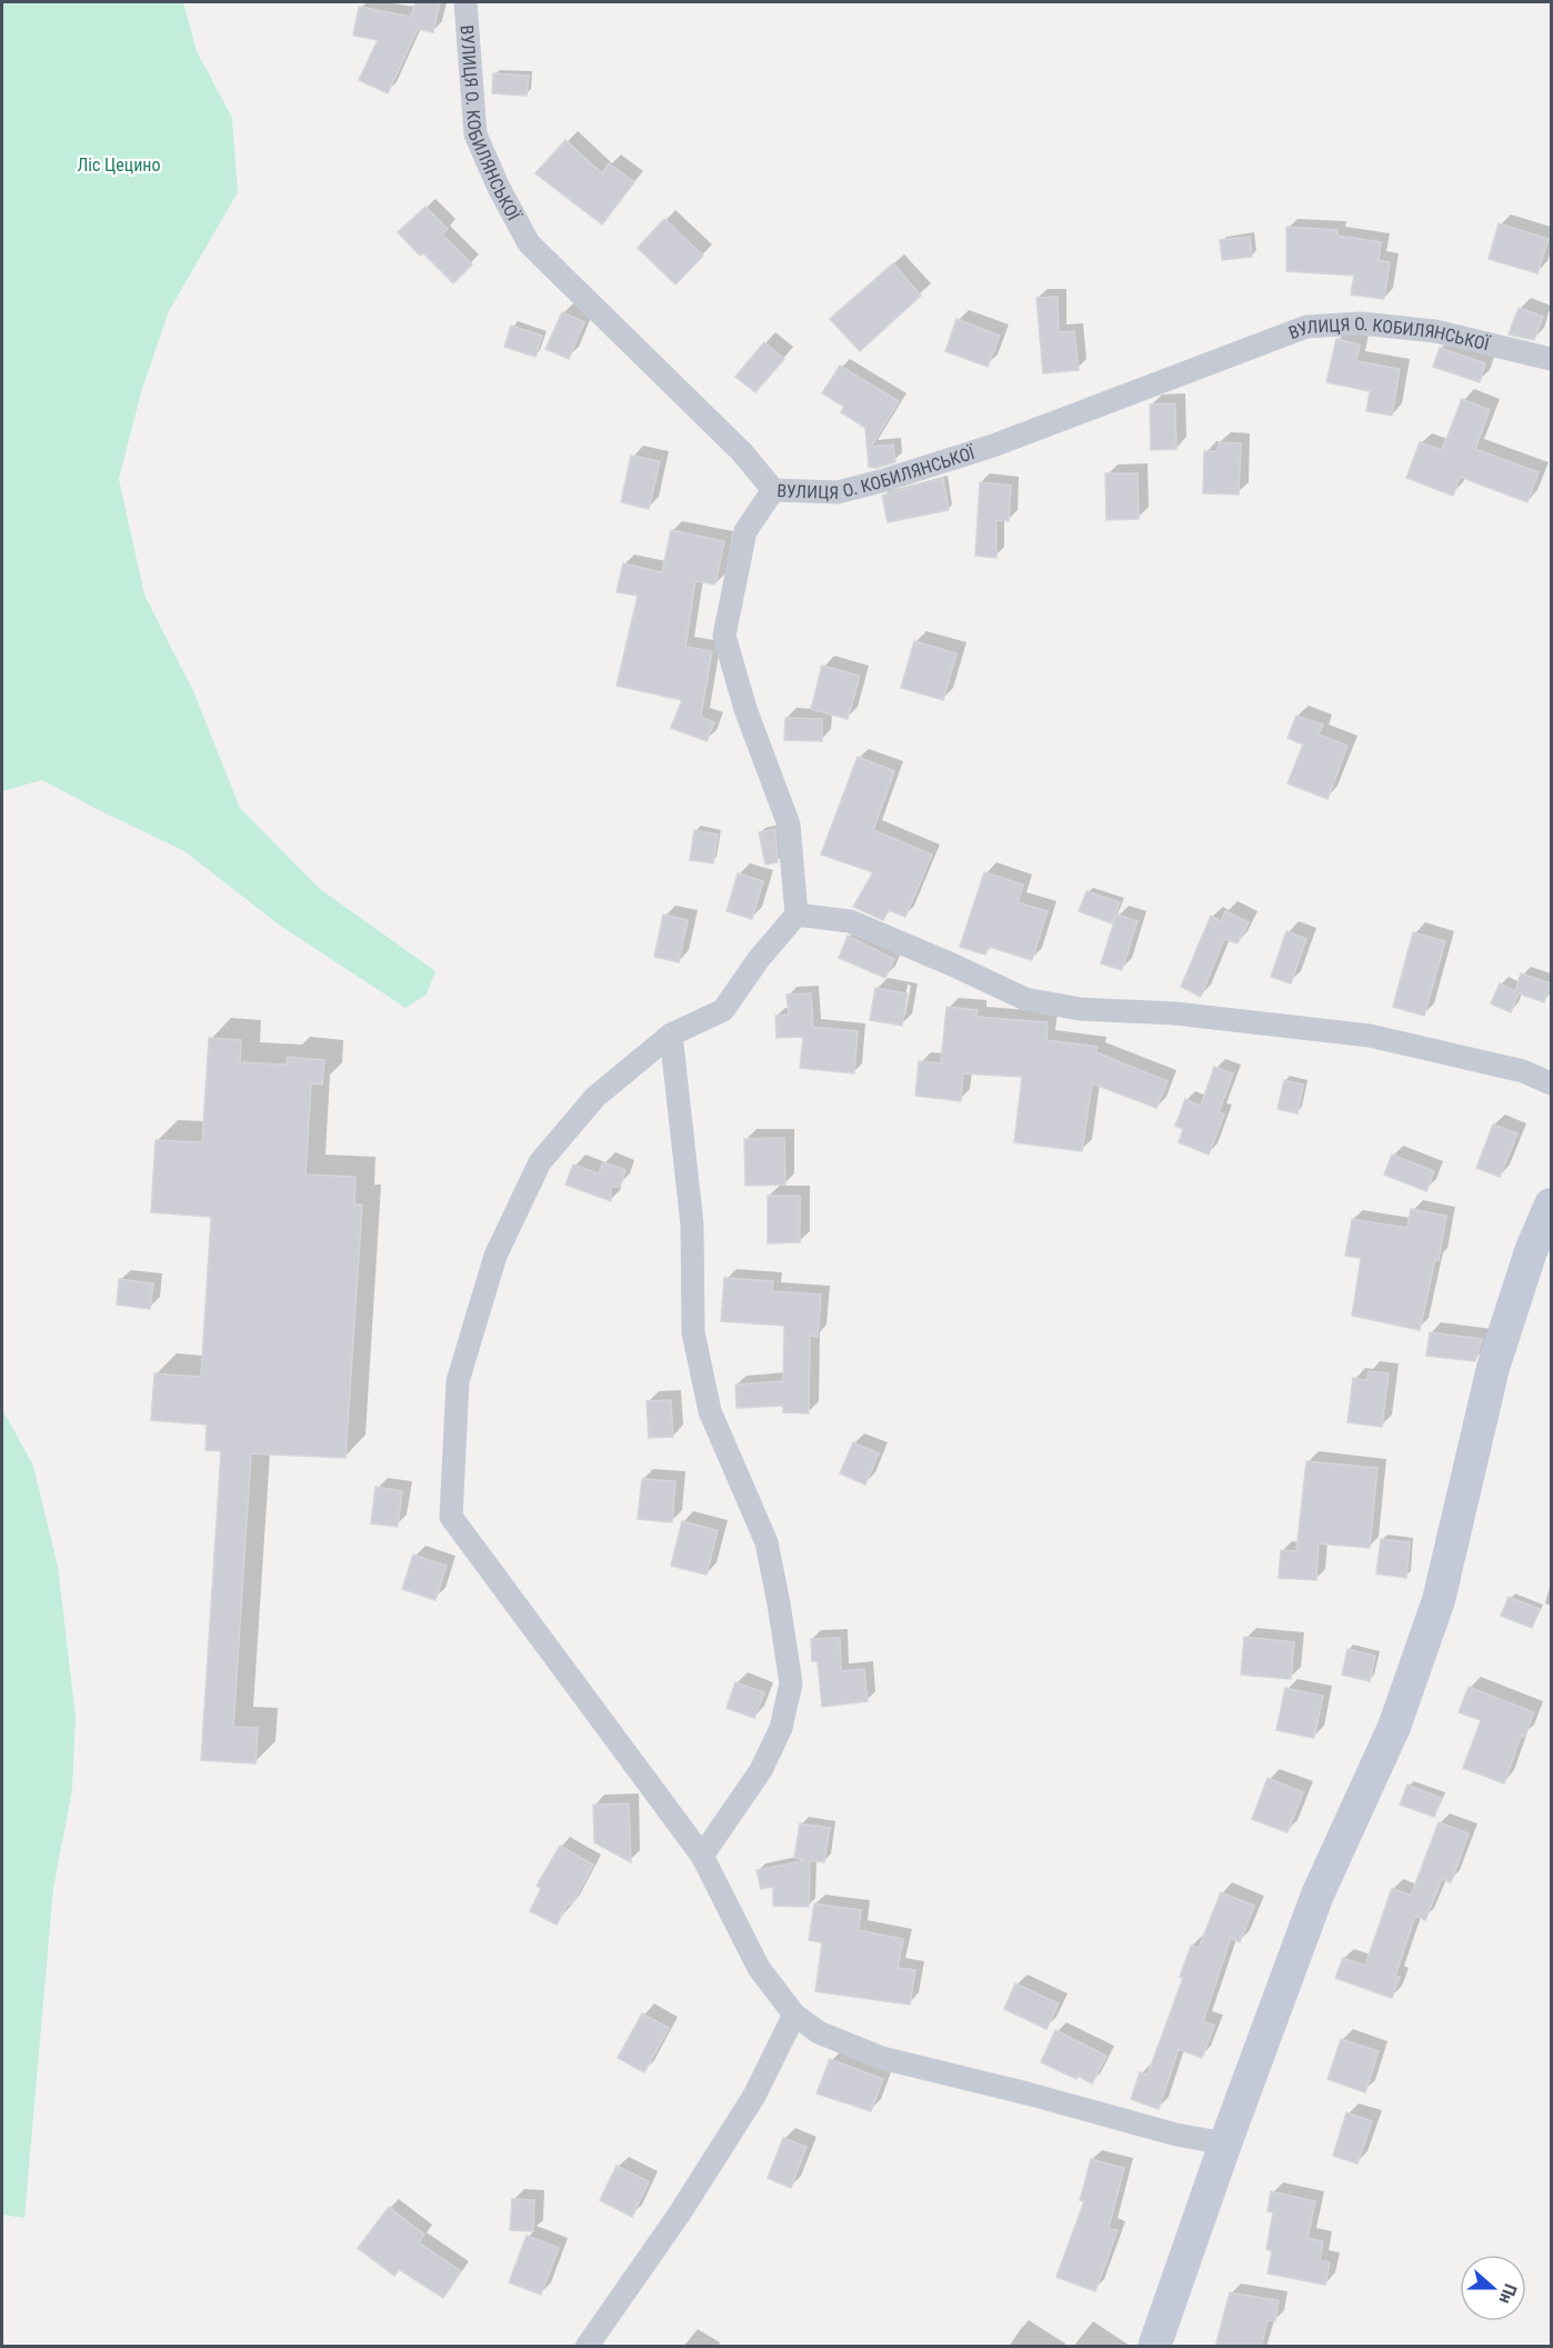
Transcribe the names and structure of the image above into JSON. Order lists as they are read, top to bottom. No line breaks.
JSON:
{"streets":{"street":["ВУЛИЦЯ О. КОБИЛЯНСЬКОЇ"]},"parks":["Ліс Цецино"],"north":"right"}
